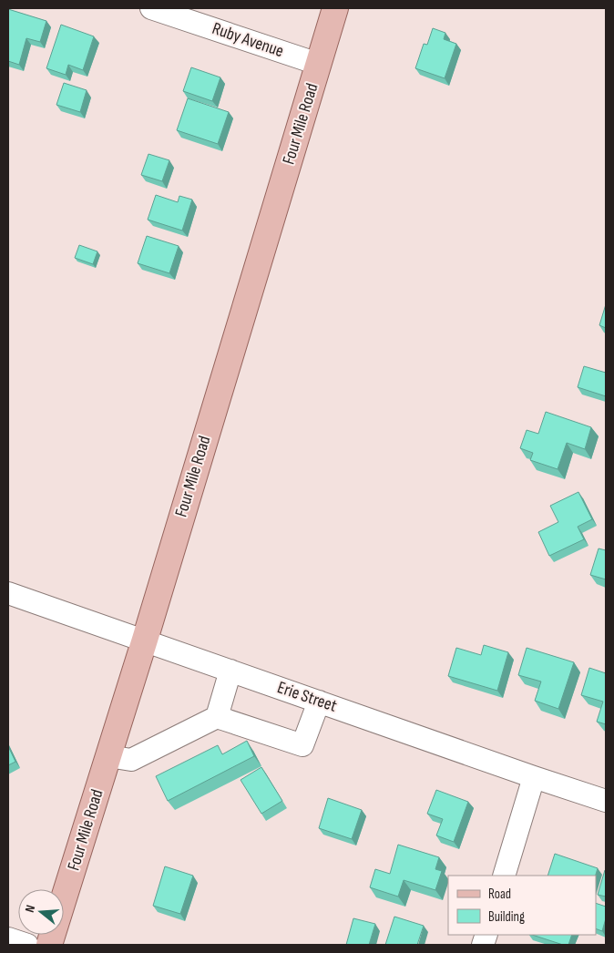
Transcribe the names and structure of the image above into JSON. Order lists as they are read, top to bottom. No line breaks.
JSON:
{"streets":{"main road":["Four Mile Road"],"street":["Ruby Avenue","Erie Street"]},"crossings":[["Ruby Avenue","Four Mile Road"],["Four Mile Road","Erie Street"]],"legend":["Road","Building"],"north":"left"}
